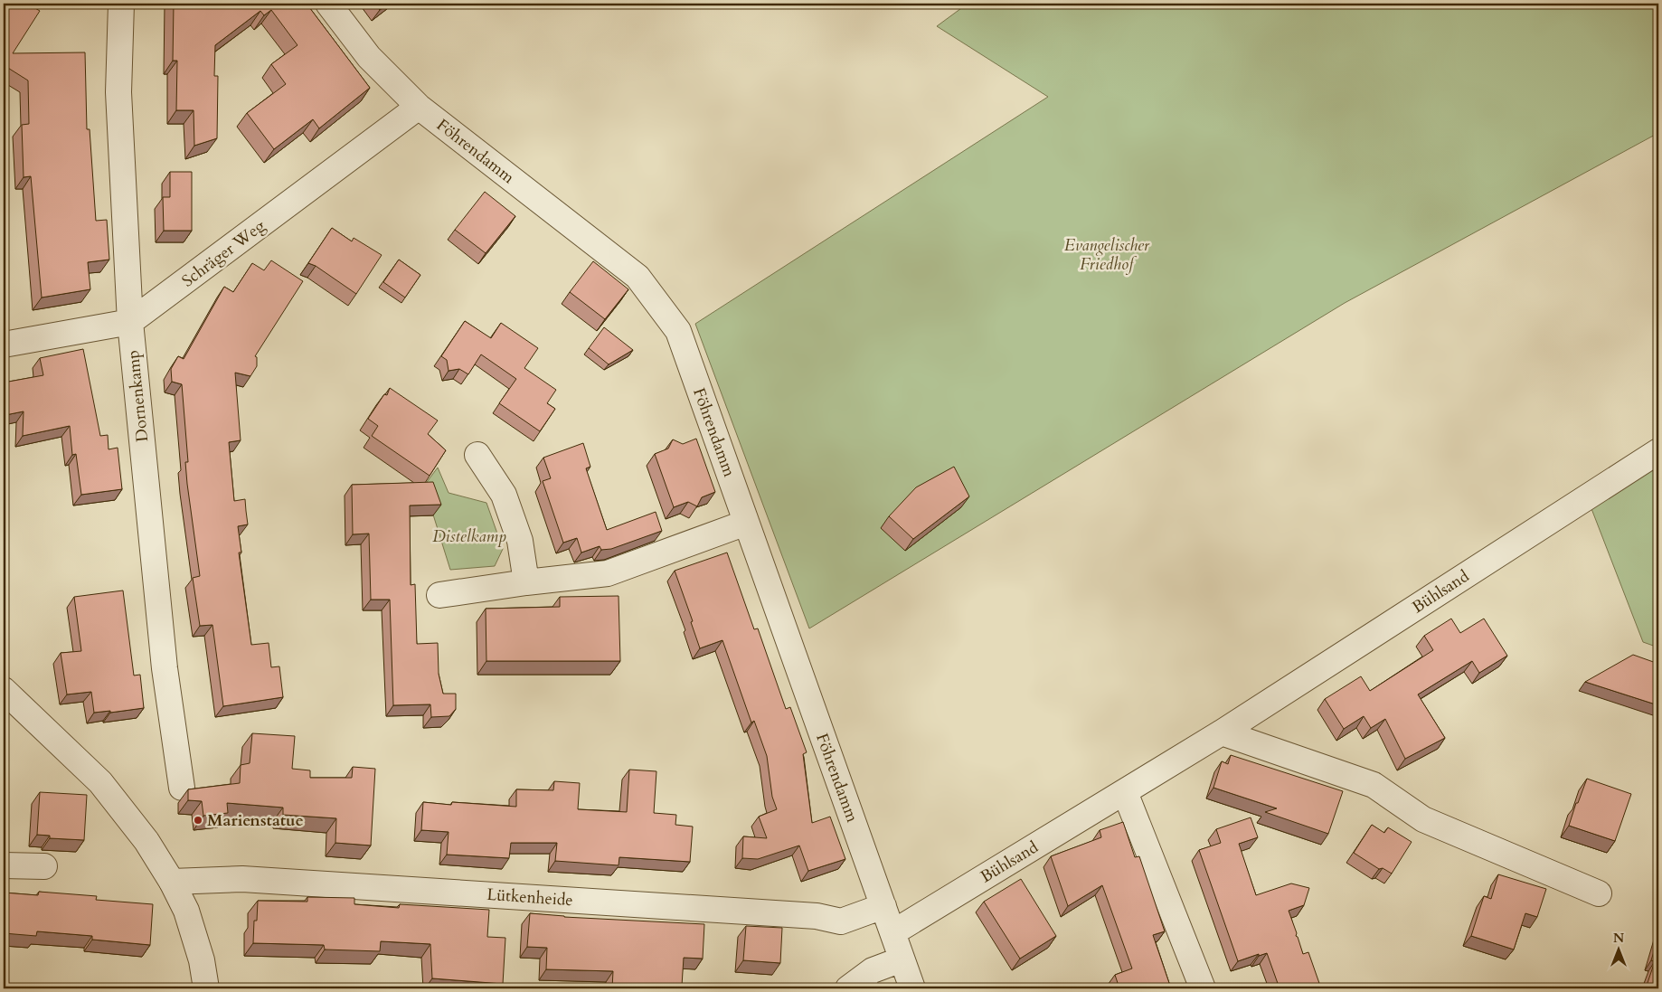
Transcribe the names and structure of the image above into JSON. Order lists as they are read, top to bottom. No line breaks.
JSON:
{"streets":{"street":["Föhrendamm","Schräger Weg","Dornenkamp","Bühlsand","Lütkenheide"]},"crossings":[["Föhrendamm","Schräger Weg"],["Föhrendamm","Bühlsand"],["Föhrendamm","Lütkenheide"],["Schräger Weg","Dornenkamp"]],"parks":["Evangelischer Friedhof","Distelkamp"],"places":["Marienstatue"],"north":"top"}
